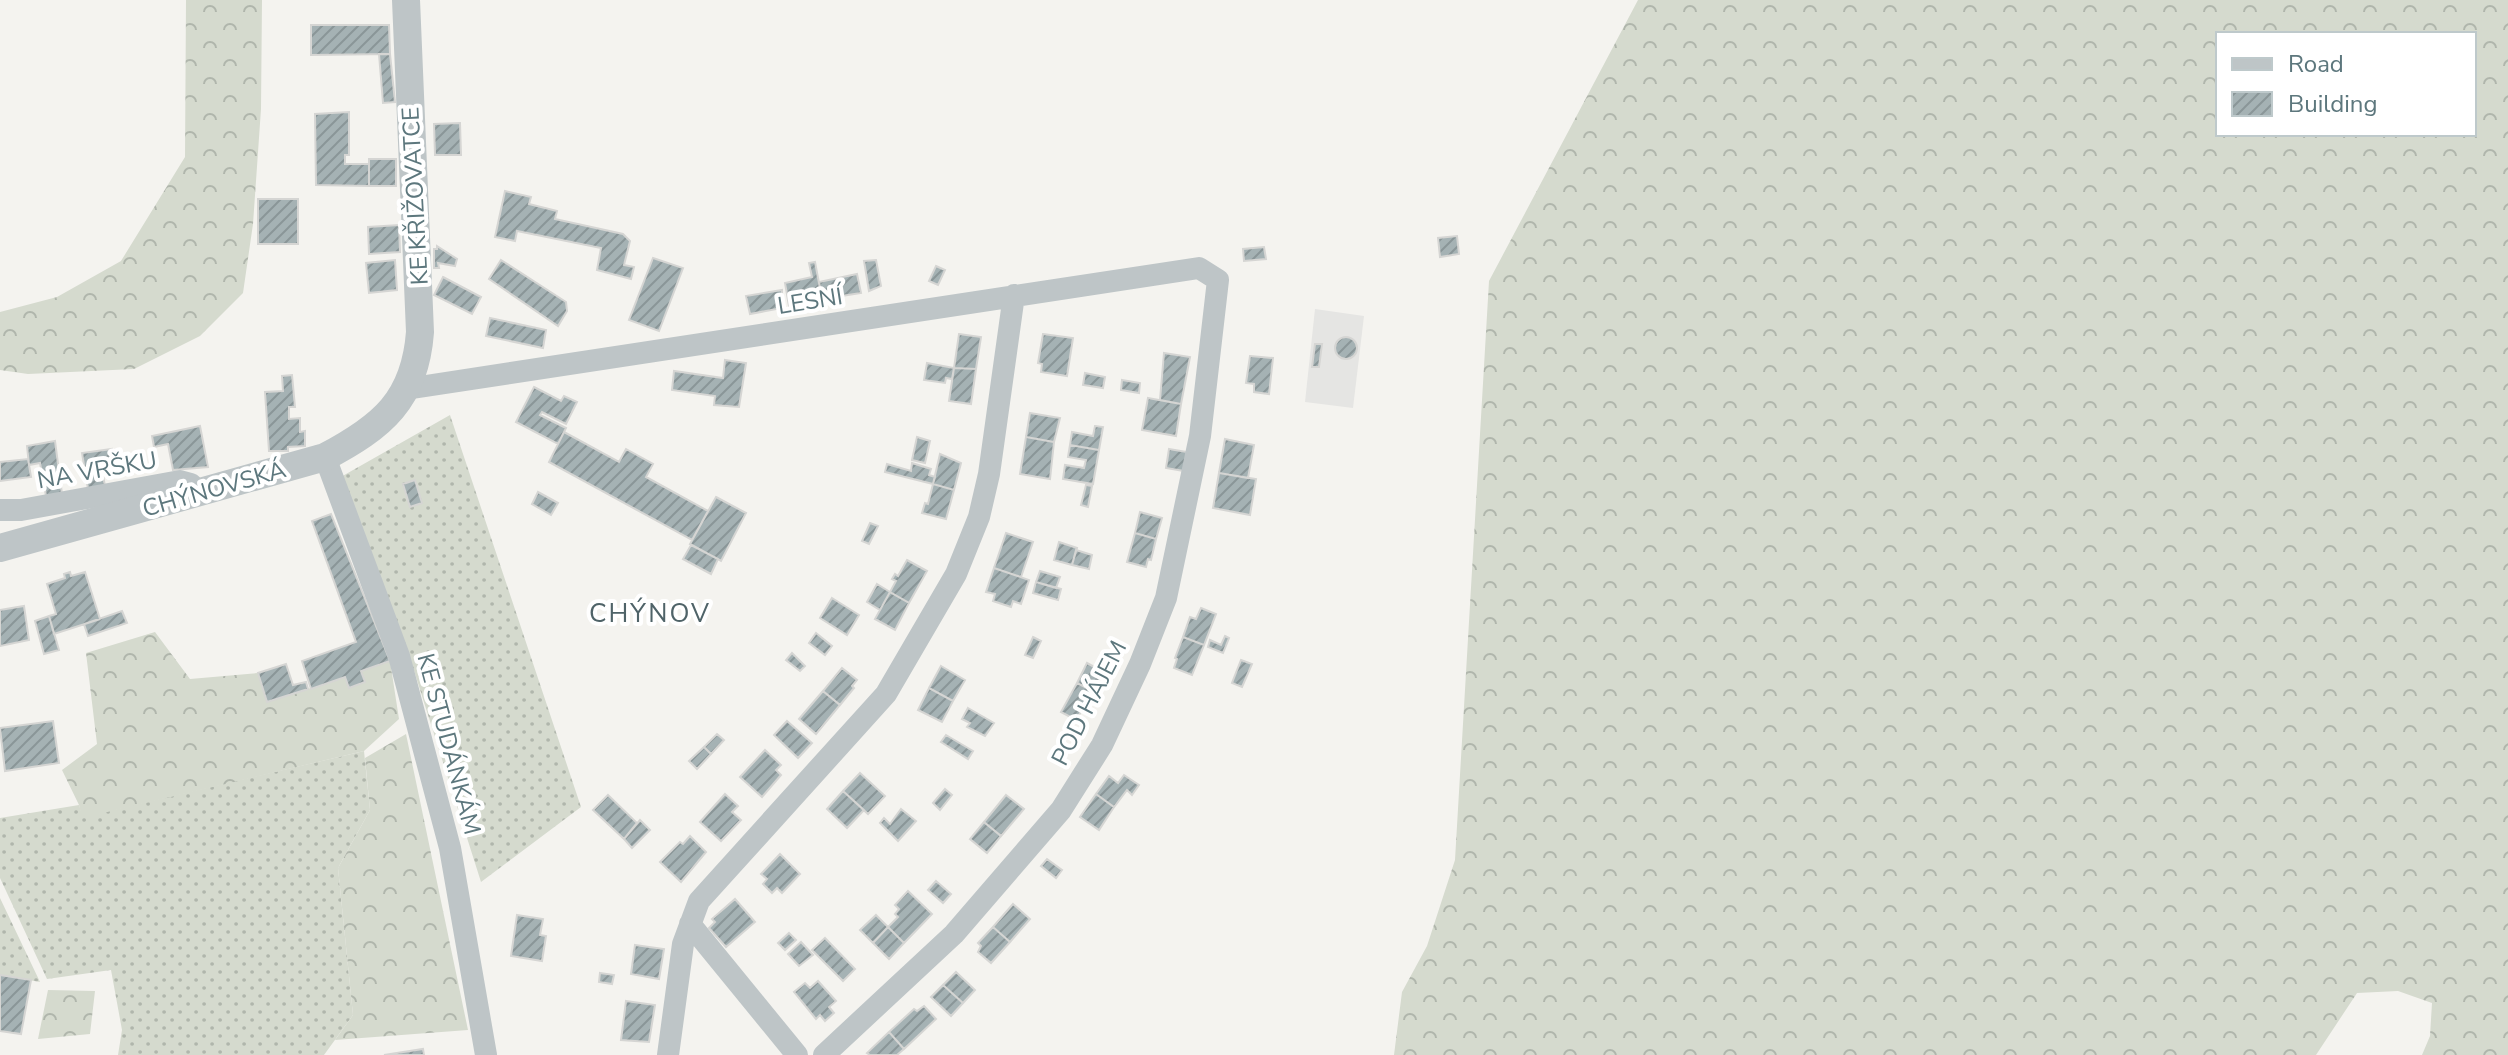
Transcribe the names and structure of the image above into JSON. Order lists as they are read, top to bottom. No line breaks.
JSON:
{"streets":{"street":["KE KŘIŽOVATCE","LESNÍ","NA VRŠKU","CHÝNOVSKÁ","POD HÁJEM","KE STUDÁNKÁM"]},"crossings":[["KE KŘIŽOVATCE","LESNÍ"],["KE KŘIŽOVATCE","CHÝNOVSKÁ"],["LESNÍ","CHÝNOVSKÁ"],["LESNÍ","POD HÁJEM"],["NA VRŠKU","CHÝNOVSKÁ"],["CHÝNOVSKÁ","KE STUDÁNKÁM"]],"districts":["CHÝNOV"],"legend":["Road","Building"]}
